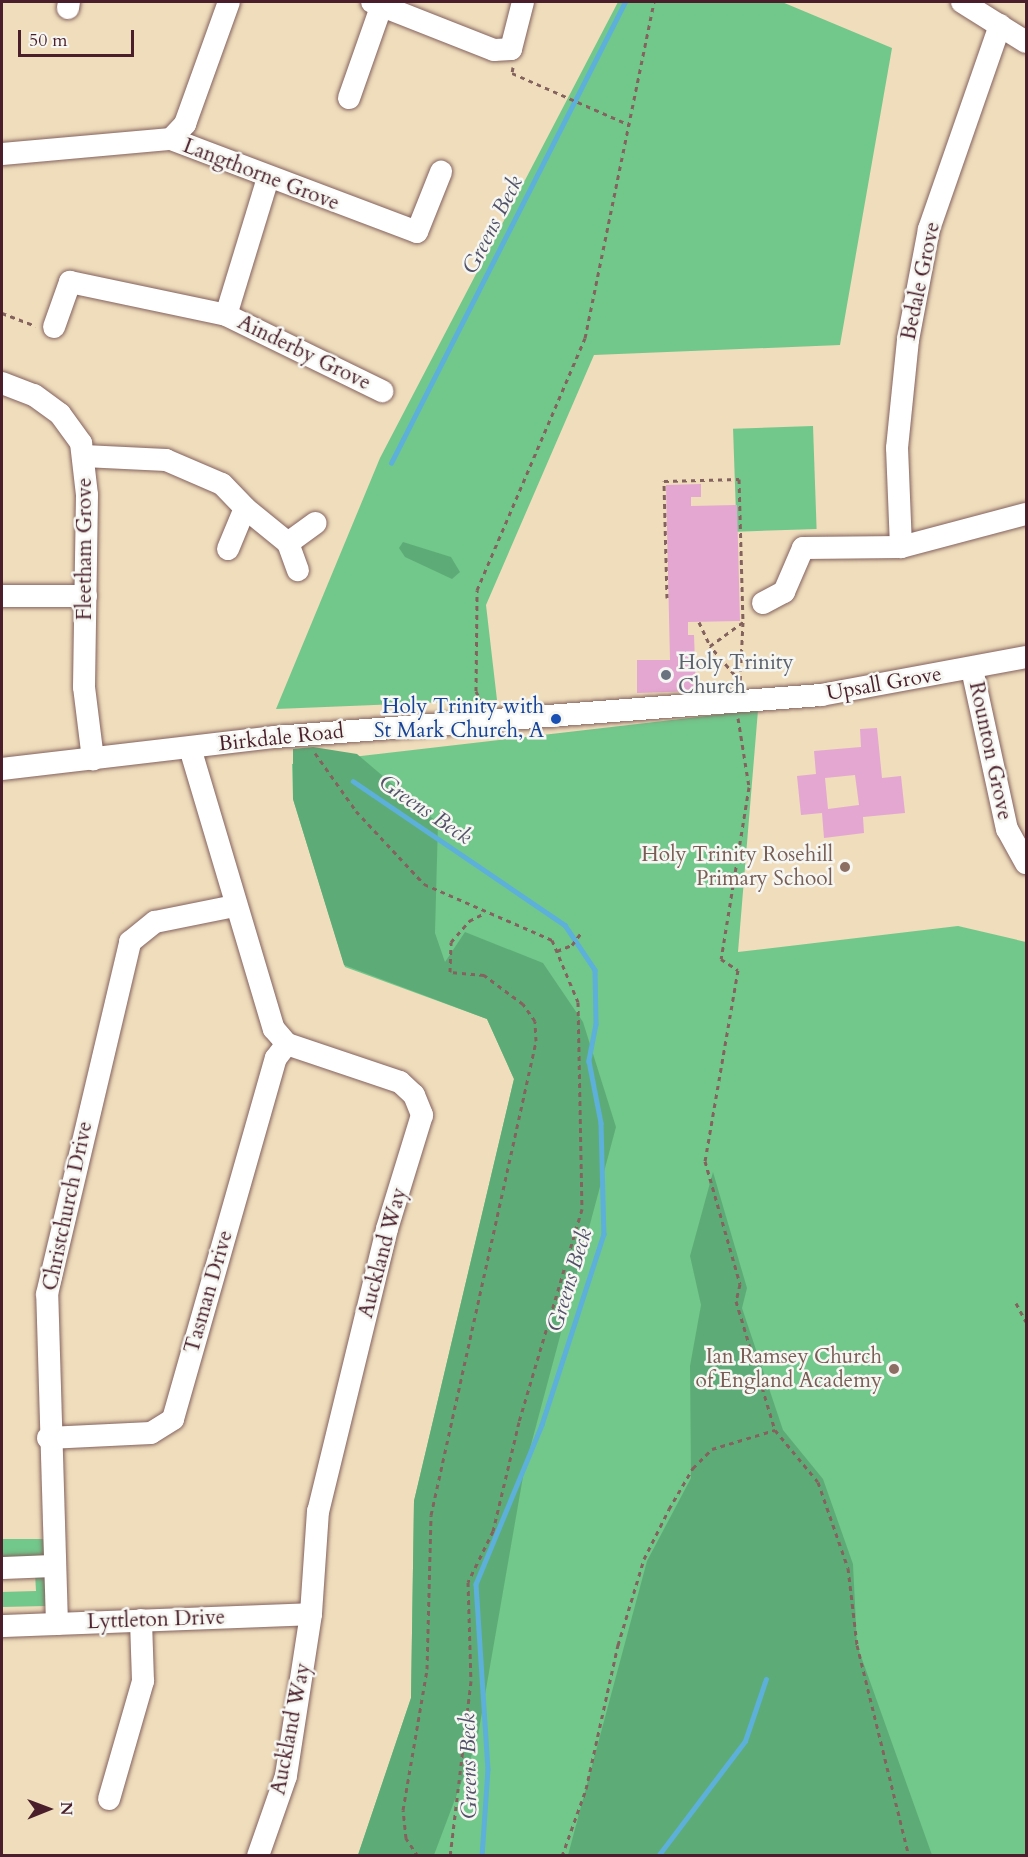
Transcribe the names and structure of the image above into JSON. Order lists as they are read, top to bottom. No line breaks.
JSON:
{"streets":{"street":["Langthorne Grove","Bedale Grove","Ainderby Grove","Fleetham Grove","Upsall Grove","Birkdale Road","Rounton Grove","Christchurch Drive","Auckland Way","Tasman Drive","Lyttleton Drive"]},"crossings":[["Langthorne Grove","Ainderby Grove"],["Fleetham Grove","Birkdale Road"],["Upsall Grove","Birkdale Road"],["Upsall Grove","Rounton Grove"],["Christchurch Drive","Tasman Drive"],["Christchurch Drive","Lyttleton Drive"],["Auckland Way","Tasman Drive"],["Auckland Way","Lyttleton Drive"]],"water":["Greens Beck"],"places":["Holy Trinity Church","Holy Trinity with St Mark Church, A","Holy Trinity Rosehill Primary School","Ian Ramsey Church of England Academy"],"scale_bar":"50 m","north":"right"}
